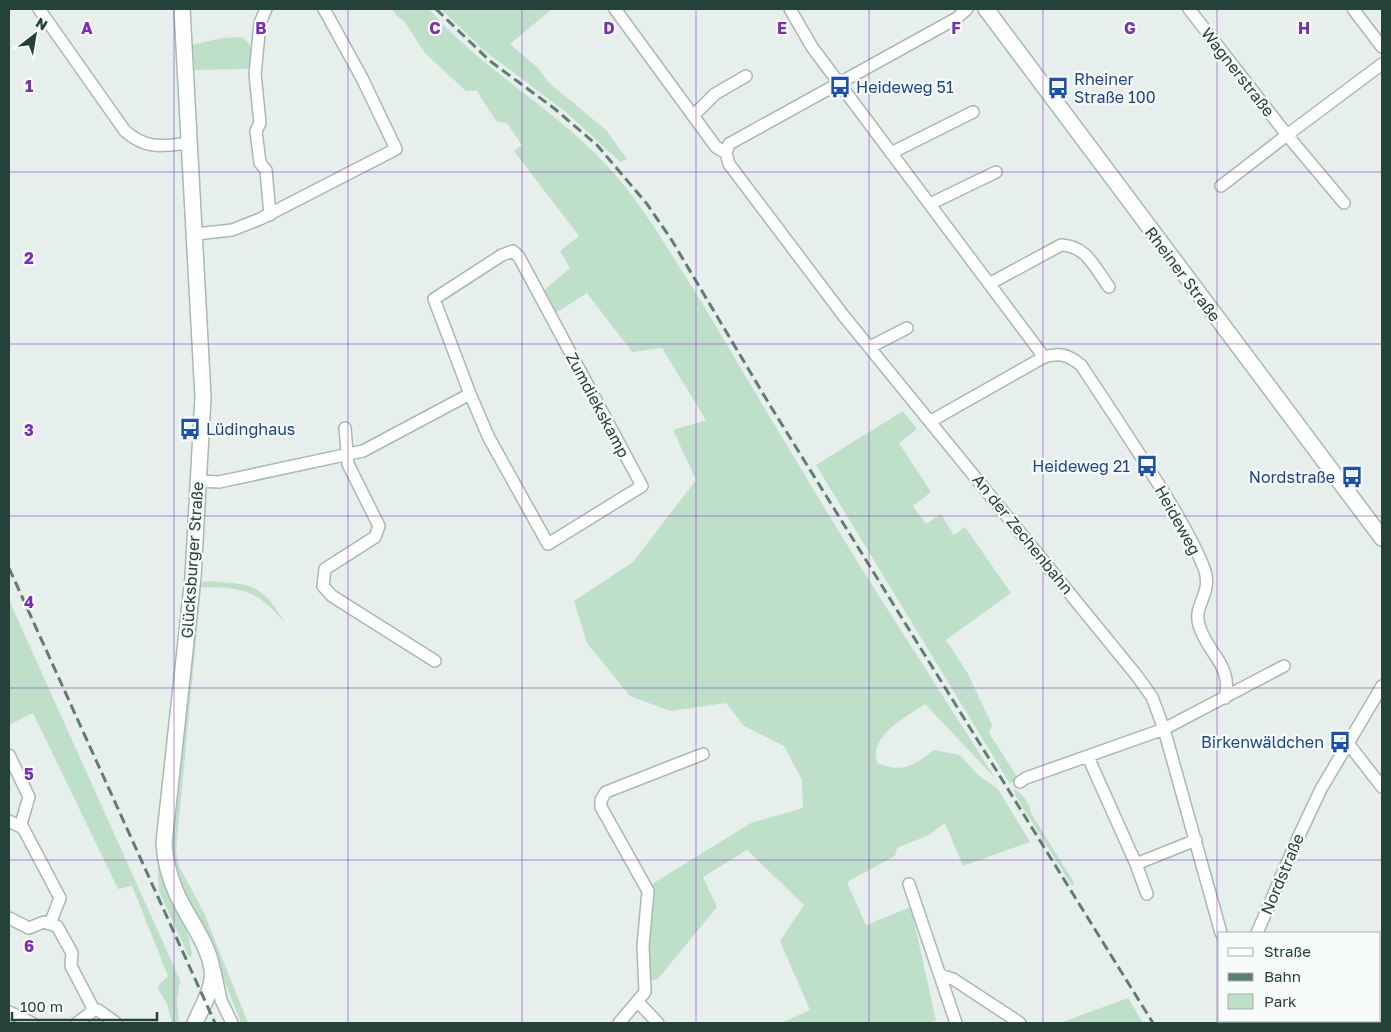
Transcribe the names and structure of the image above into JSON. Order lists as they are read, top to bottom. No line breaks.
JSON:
{"streets":{"main road":["Rheiner Straße","Glücksburger Straße"],"street":["Wagnerstraße","Zumdiekskamp","Heideweg","An der Zechenbahn","Nordstraße"]},"crossings":[["Heideweg","An der Zechenbahn"]],"places":{"bus stop":["Heideweg 51","Rheiner Straße 100","Lüdinghaus","Heideweg 21","Nordstraße","Birkenwäldchen"]},"legend":["Straße","Bahn","Park"],"scale_bar":"100 m","north":"top right","grid":{"columns":["A","B","C","D","E","F","G","H"],"rows":["1","2","3","4","5","6"]}}
